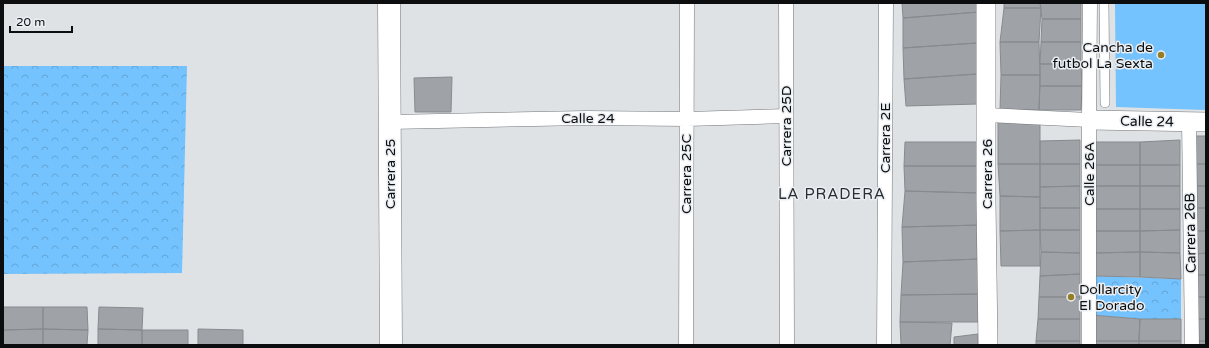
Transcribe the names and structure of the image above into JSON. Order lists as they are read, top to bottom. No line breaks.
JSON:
{"streets":{"street":["Calle 24","Carrera 25D","Carrera 2E","Carrera 25","Carrera 25C","Carrera 26","Calle 26A","Carrera 26B"]},"crossings":[["Calle 24","Carrera 25D"],["Calle 24","Carrera 25"],["Calle 24","Carrera 25C"],["Calle 24","Calle 26A"],["Calle 24","Carrera 26B"]],"districts":["LA PRADERA"],"places":["Cancha de futbol La Sexta","Dollarcity El Dorado"],"scale_bar":"20 m"}
